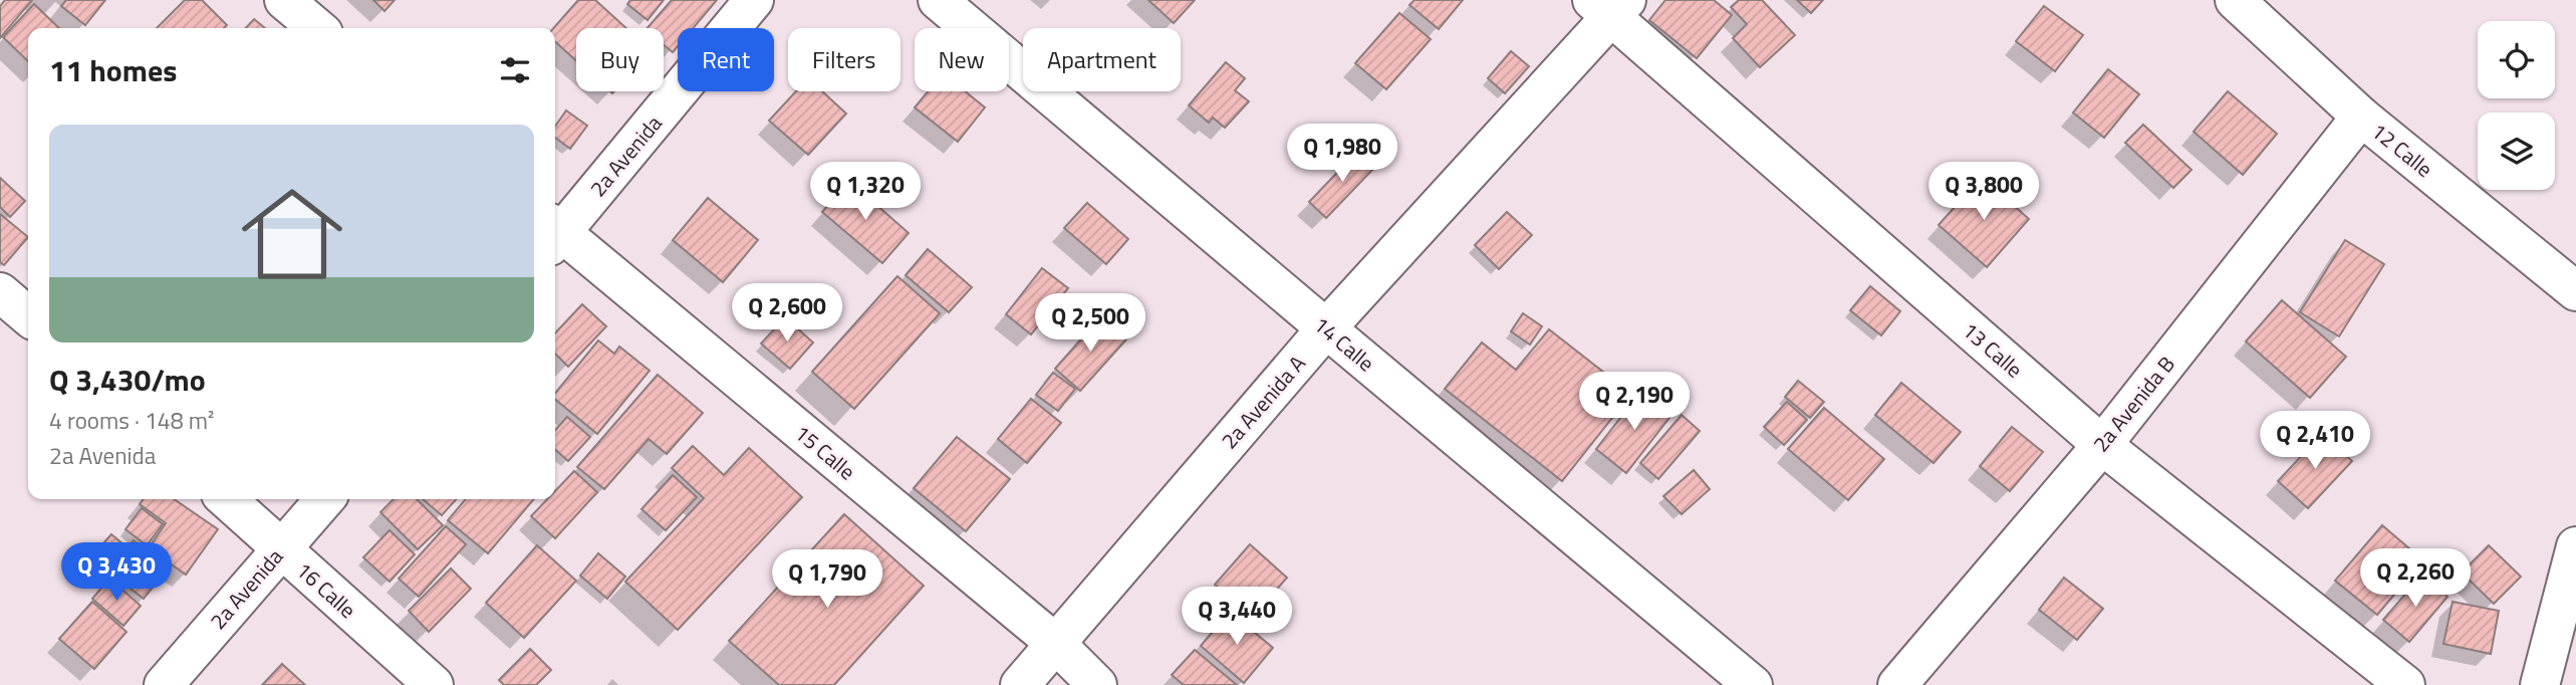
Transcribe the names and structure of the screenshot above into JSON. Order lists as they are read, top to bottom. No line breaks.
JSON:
{"streets":{"street":["12 Calle","2a Avenida","14 Calle","13 Calle","2a Avenida A","2a Avenida B","15 Calle","16 Calle"]},"crossings":[["12 Calle","2a Avenida B"],["2a Avenida","16 Calle"],["14 Calle","2a Avenida A"],["13 Calle","2a Avenida A"],["13 Calle","2a Avenida B"],["2a Avenida A","15 Calle"]],"page":{"chip":["Buy","Rent","Filters","New","Apartment"],"heading":"11 homes","list":[{"name":"Q 3,430/mo","note":"4 rooms · 148 m² · 2a Avenida"}],"price":["Q 1,980","Q 1,320","Q 3,800","Q 2,600","Q 2,500","Q 2,190","Q 2,410","Q 3,430","Q 2,260","Q 1,790","Q 3,440"]}}
